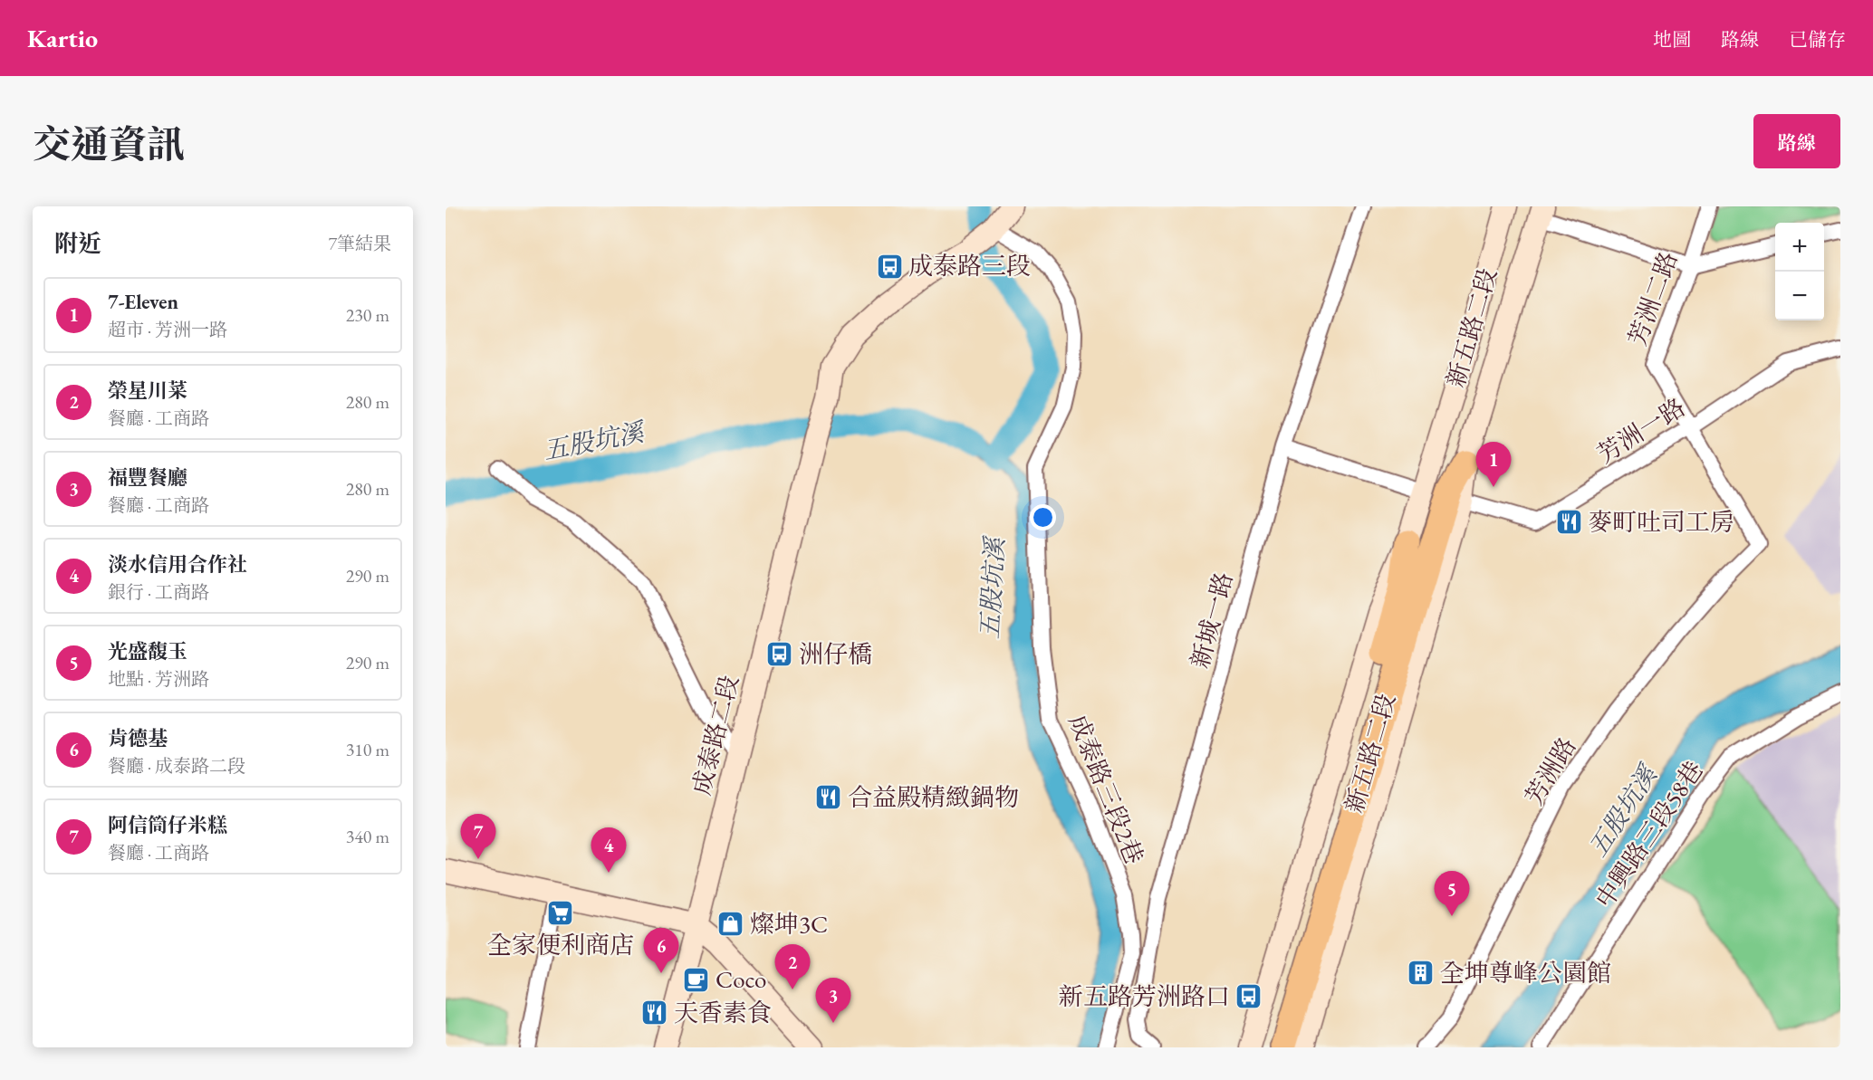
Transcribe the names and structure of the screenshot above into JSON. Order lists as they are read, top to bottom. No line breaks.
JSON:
{"streets":{"main road":["新五路二段","成泰路二段"],"street":["芳洲二路","芳洲一路","新城一路","芳洲路","成泰路三段2巷","中興路三段58巷"]},"crossings":[["芳洲二路","芳洲一路"],["芳洲二路","芳洲路"],["新五路二段","芳洲一路"],["成泰路二段","成泰路三段2巷"]],"water":["五股坑溪"],"places":{"bus stop":["成泰路三段","洲仔橋","新五路芳洲路口"],"restaurant":["麥町吐司工房","合益殿精緻鍋物","天香素食"],"supermarket":["全家便利商店"],"shop":["燦坤3C"],"building":["全坤尊峰公園館"],"cafe":["Coco"]},"page":{"header":"Kartio","nav":["地圖","路線","已儲存"],"title":"交通資訊","buttons":"路線","heading":["附近","7筆結果"],"map_buttons":["+","−"],"list":[{"mark":"1","name":"7-Eleven","note":"超市 · 芳洲一路","value":"230 m"},{"mark":"2","name":"榮星川菜","note":"餐廳 · 工商路","value":"280 m"},{"mark":"3","name":"福豐餐廳","note":"餐廳 · 工商路","value":"280 m"},{"mark":"4","name":"淡水信用合作社","note":"銀行 · 工商路","value":"290 m"},{"mark":"5","name":"光盛馥玉","note":"地點 · 芳洲路","value":"290 m"},{"mark":"6","name":"肯德基","note":"餐廳 · 成泰路二段","value":"310 m"},{"mark":"7","name":"阿信筒仔米糕","note":"餐廳 · 工商路","value":"340 m"}],"pins":["1","7","4","5","6","2","3"]}}
